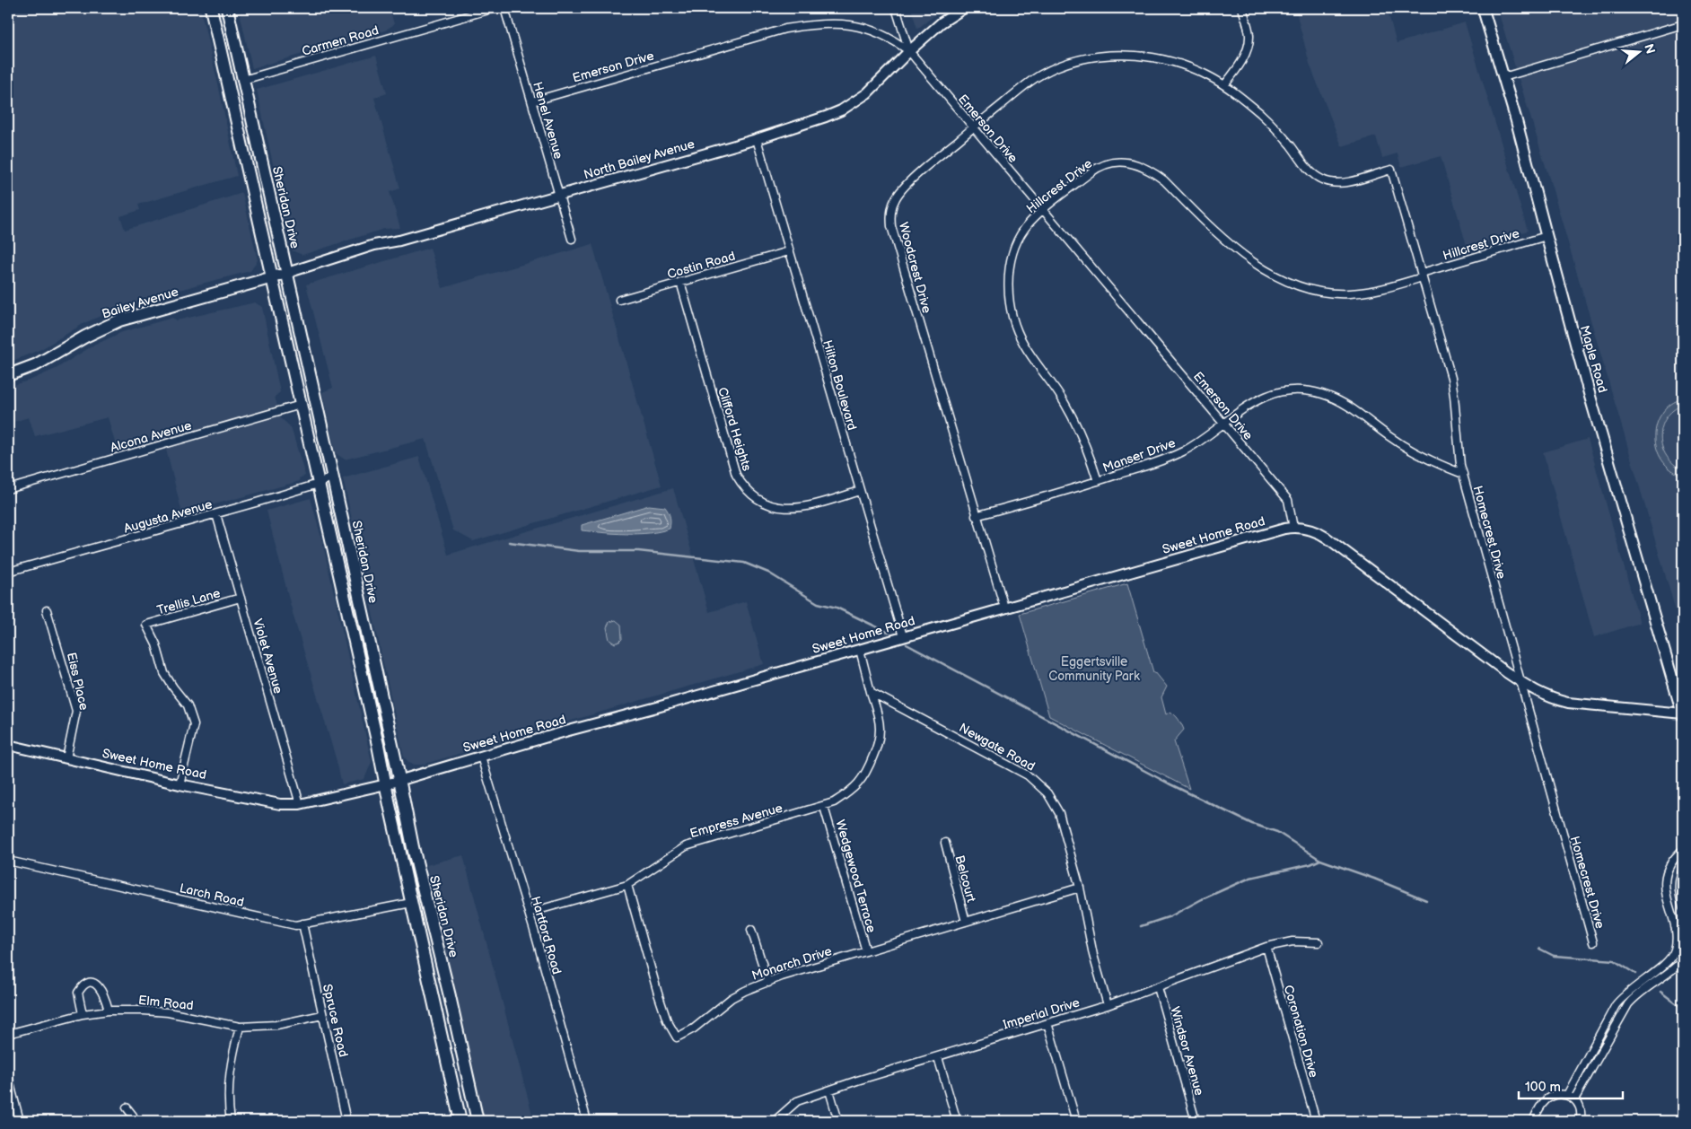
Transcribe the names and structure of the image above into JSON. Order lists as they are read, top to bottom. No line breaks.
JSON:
{"streets":{"main road":["Sheridan Drive","Bailey Avenue","Maple Road"],"street":["Carmen Road","Emerson Drive","Henel Avenue","North Bailey Avenue","Hillcrest Drive","Costin Road","Woodcrest Drive","Hilton Boulevard","Clifford Heights","Alcona Avenue","Manser Drive","Augusta Avenue","Homecrest Drive","Sweet Home Road","Trellis Lane","Violet Avenue","Eiss Place","Newgate Road","Empress Avenue","Wedgewood Terrace","Belcourt","Larch Road","Hartford Road","Monarch Drive","Elm Road","Imperial Drive","Spruce Road","Coronation Drive","Windsor Avenue"]},"crossings":[["Carmen Road","Sheridan Drive"],["Emerson Drive","Henel Avenue"],["Emerson Drive","North Bailey Avenue"],["Emerson Drive","Hillcrest Drive"],["Emerson Drive","Woodcrest Drive"],["Emerson Drive","Manser Drive"],["Emerson Drive","Sweet Home Road"],["Henel Avenue","North Bailey Avenue"],["North Bailey Avenue","Sheridan Drive"],["North Bailey Avenue","Bailey Avenue"],["North Bailey Avenue","Hilton Boulevard"],["Hillcrest Drive","Maple Road"],["Hillcrest Drive","Manser Drive"],["Hillcrest Drive","Homecrest Drive"],["Sheridan Drive","Bailey Avenue"],["Sheridan Drive","Augusta Avenue"],["Sheridan Drive","Sweet Home Road"],["Costin Road","Hilton Boulevard"],["Costin Road","Clifford Heights"],["Woodcrest Drive","Manser Drive"],["Woodcrest Drive","Homecrest Drive"],["Woodcrest Drive","Sweet Home Road"],["Maple Road","Sweet Home Road"],["Hilton Boulevard","Clifford Heights"],["Hilton Boulevard","Sweet Home Road"],["Manser Drive","Homecrest Drive"],["Augusta Avenue","Violet Avenue"],["Homecrest Drive","Sweet Home Road"],["Sweet Home Road","Trellis Lane"],["Sweet Home Road","Violet Avenue"],["Sweet Home Road","Eiss Place"],["Sweet Home Road","Hartford Road"],["Trellis Lane","Violet Avenue"],["Newgate Road","Empress Avenue"],["Newgate Road","Monarch Drive"],["Newgate Road","Imperial Drive"],["Empress Avenue","Wedgewood Terrace"],["Empress Avenue","Hartford Road"],["Empress Avenue","Monarch Drive"],["Wedgewood Terrace","Monarch Drive"],["Belcourt","Monarch Drive"],["Larch Road","Spruce Road"],["Elm Road","Spruce Road"],["Imperial Drive","Coronation Drive"],["Imperial Drive","Windsor Avenue"]],"parks":["Eggertsville Community Park"],"scale_bar":"100 m","north":"right"}
